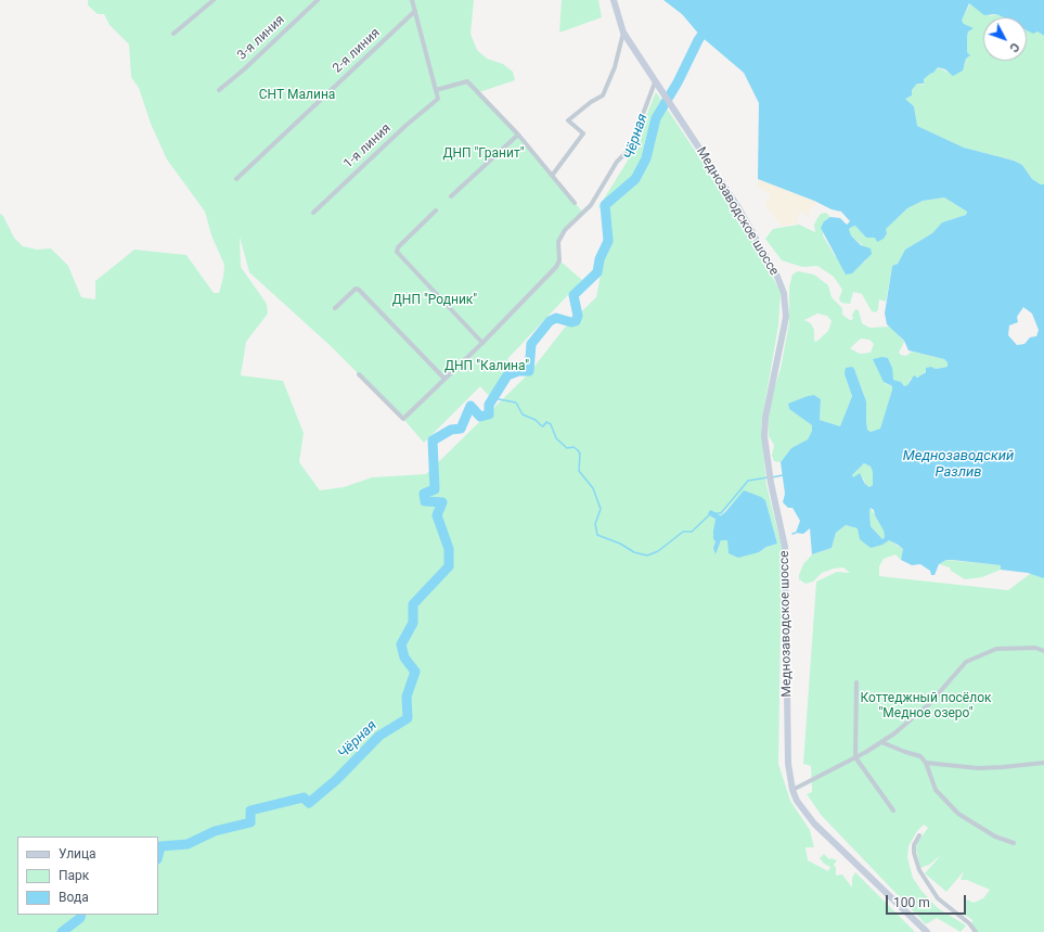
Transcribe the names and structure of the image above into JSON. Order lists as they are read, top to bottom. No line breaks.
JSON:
{"streets":{"main road":["Меднозаводское шоссе"],"street":["3-я линия","2-я линия","1-я линия"]},"water":["Чёрная","Меднозаводский Разлив"],"parks":["СНТ Малина","ДНП \"Гранит\"","ДНП \"Родник\"","ДНП \"Калина\"","Коттеджный посёлок \"Медное озеро\""],"legend":["Улица","Парк","Вода"],"scale_bar":"100 m","north":"bottom right"}
